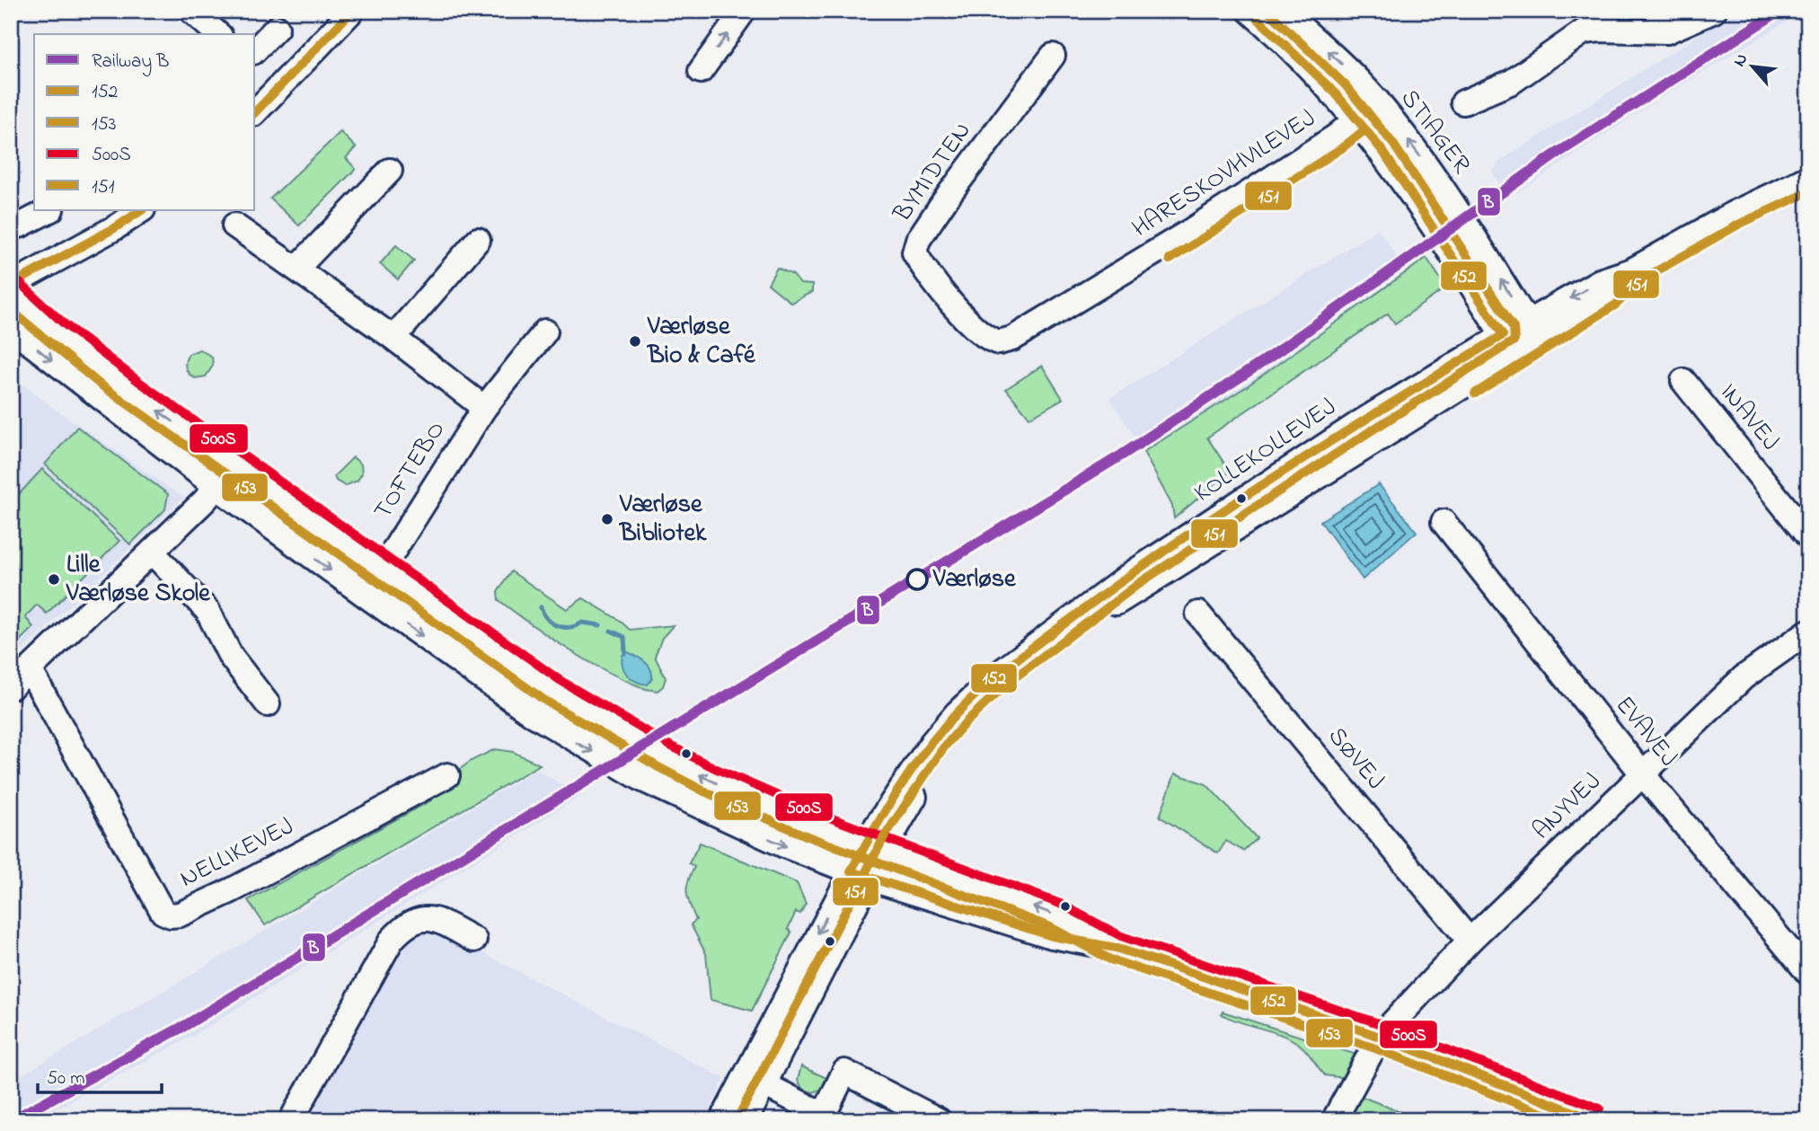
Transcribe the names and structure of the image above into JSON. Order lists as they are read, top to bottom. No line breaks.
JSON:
{"streets":{"street":["STIAGER","BYMIDTEN","HARESKOVHVILEVEJ","INAVEJ","KOLLEKOLLEVEJ","TOFTEBO","EVAVEJ","SØVEJ","ANYVEJ","NELLIKEVEJ"]},"crossings":[["STIAGER","HARESKOVHVILEVEJ"],["STIAGER","KOLLEKOLLEVEJ"],["BYMIDTEN","HARESKOVHVILEVEJ"],["EVAVEJ","ANYVEJ"],["SØVEJ","ANYVEJ"]],"places":["Værløse Bio & Café","Værløse Bibliotek","Lille Værløse Skole","Værløse"],"lines":["rail line B","transit line 152","transit line 151","transit line 500S","transit line 153"],"legend":["Railway B","152","153","500S","151"],"scale_bar":"50 m","north":"top left"}
